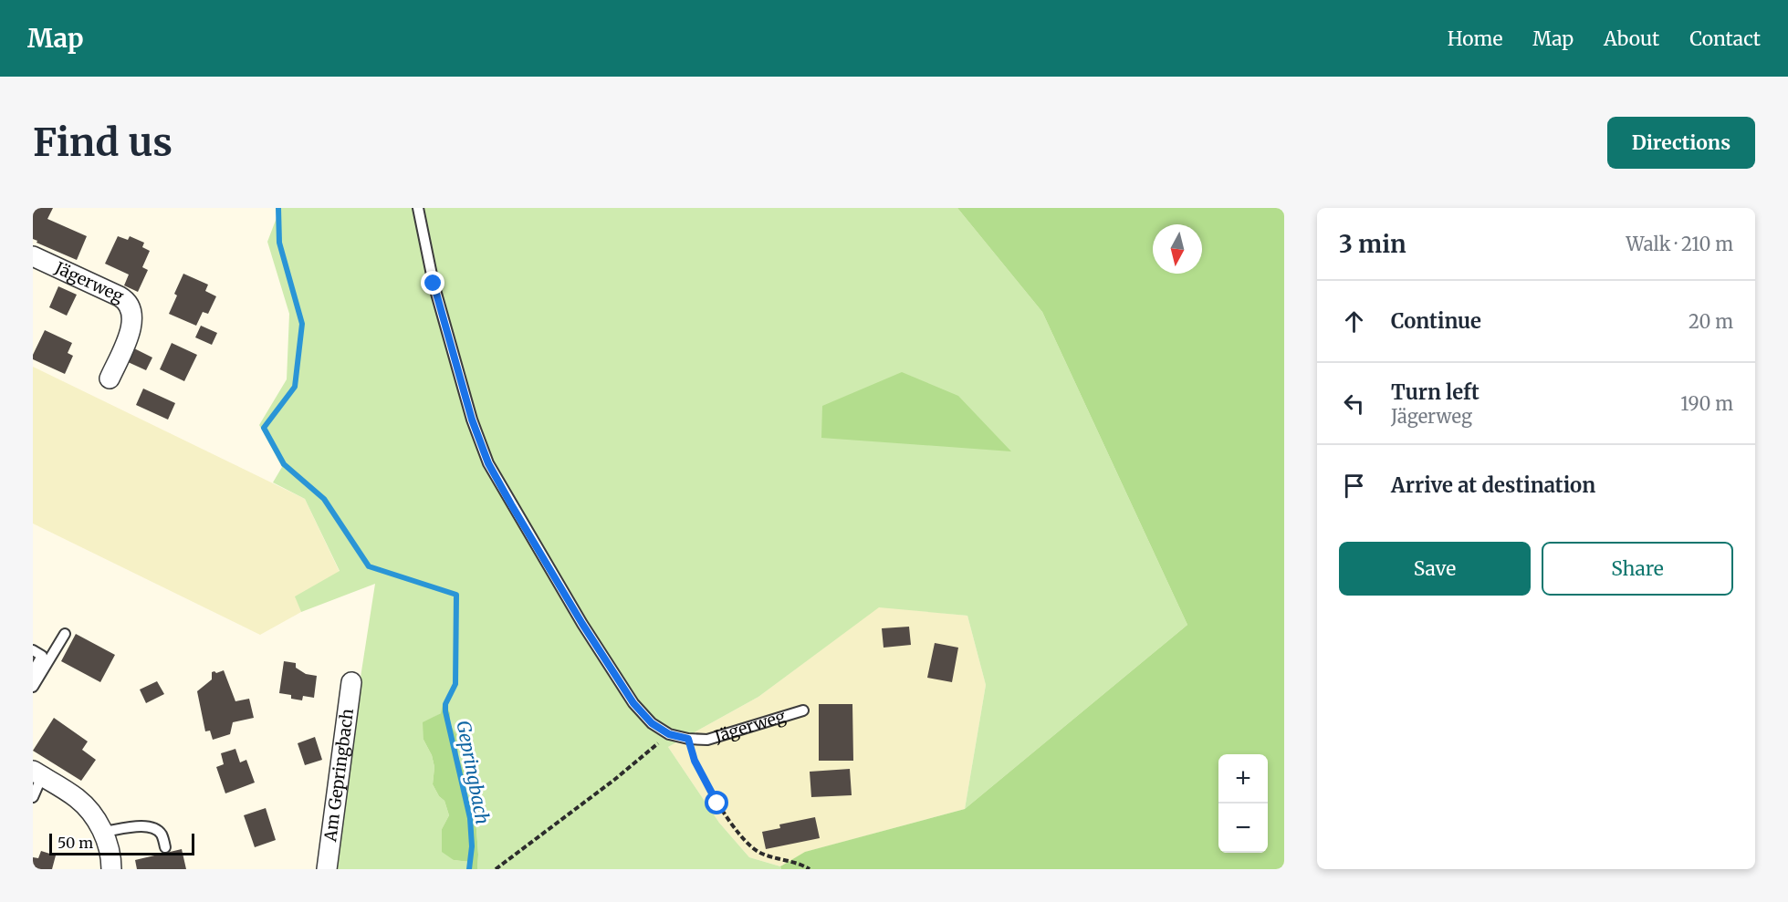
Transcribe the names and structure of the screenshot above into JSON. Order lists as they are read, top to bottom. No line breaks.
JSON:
{"streets":{"street":["Jägerweg","Am Gepringbach"]},"water":["Gepringbach"],"scale_bar":"50 m","north":"bottom","page":{"header":"Map","nav":["Home","Map","About","Contact"],"buttons":["Directions",["Save","Share"]],"title":"Find us","heading":["3 min","Walk · 210 m"],"list":[["Continue","20 m"],["Turn left","Jägerweg","190 m"],"Arrive at destination"],"map_buttons":["+","−"],"scale":"50 m"}}
